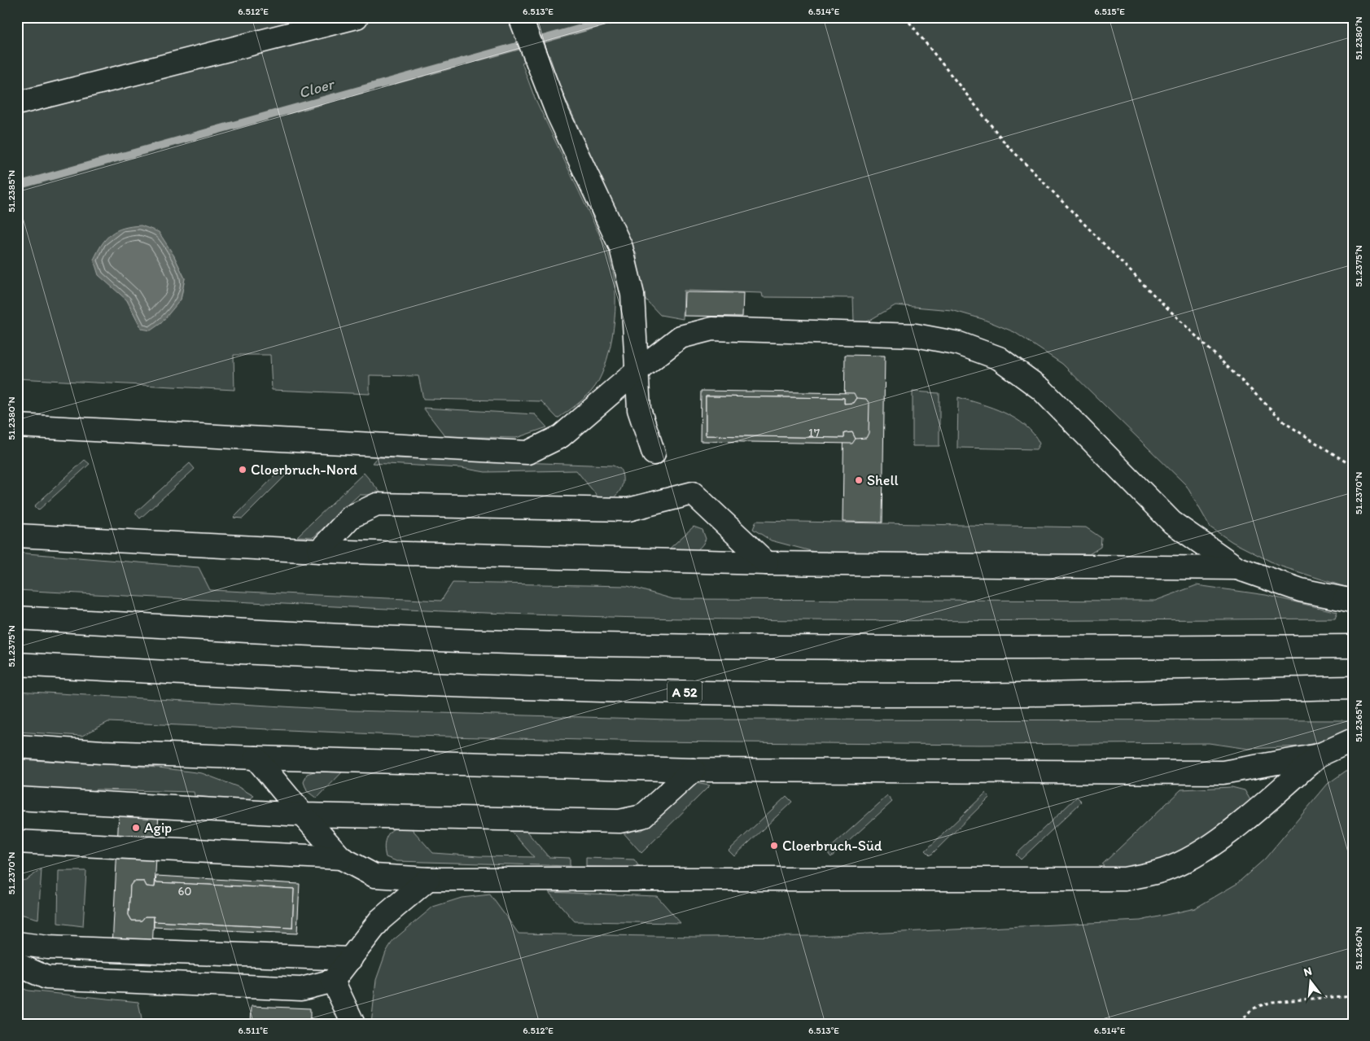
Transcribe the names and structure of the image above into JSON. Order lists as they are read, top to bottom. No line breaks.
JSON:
{"streets":{"main road":["A 52"]},"water":["Cloer"],"places":["Cloerbruch-Nord","Shell","Agip","Cloerbruch-Süd"],"house_numbers":["17","60"],"north":"top","coordinates":["6.512°E","6.513°E","6.514°E","6.515°E","51.2380°N","51.2385°N","51.2375°N","51.2370°N","51.2365°N","51.2360°N","6.511°E"]}
